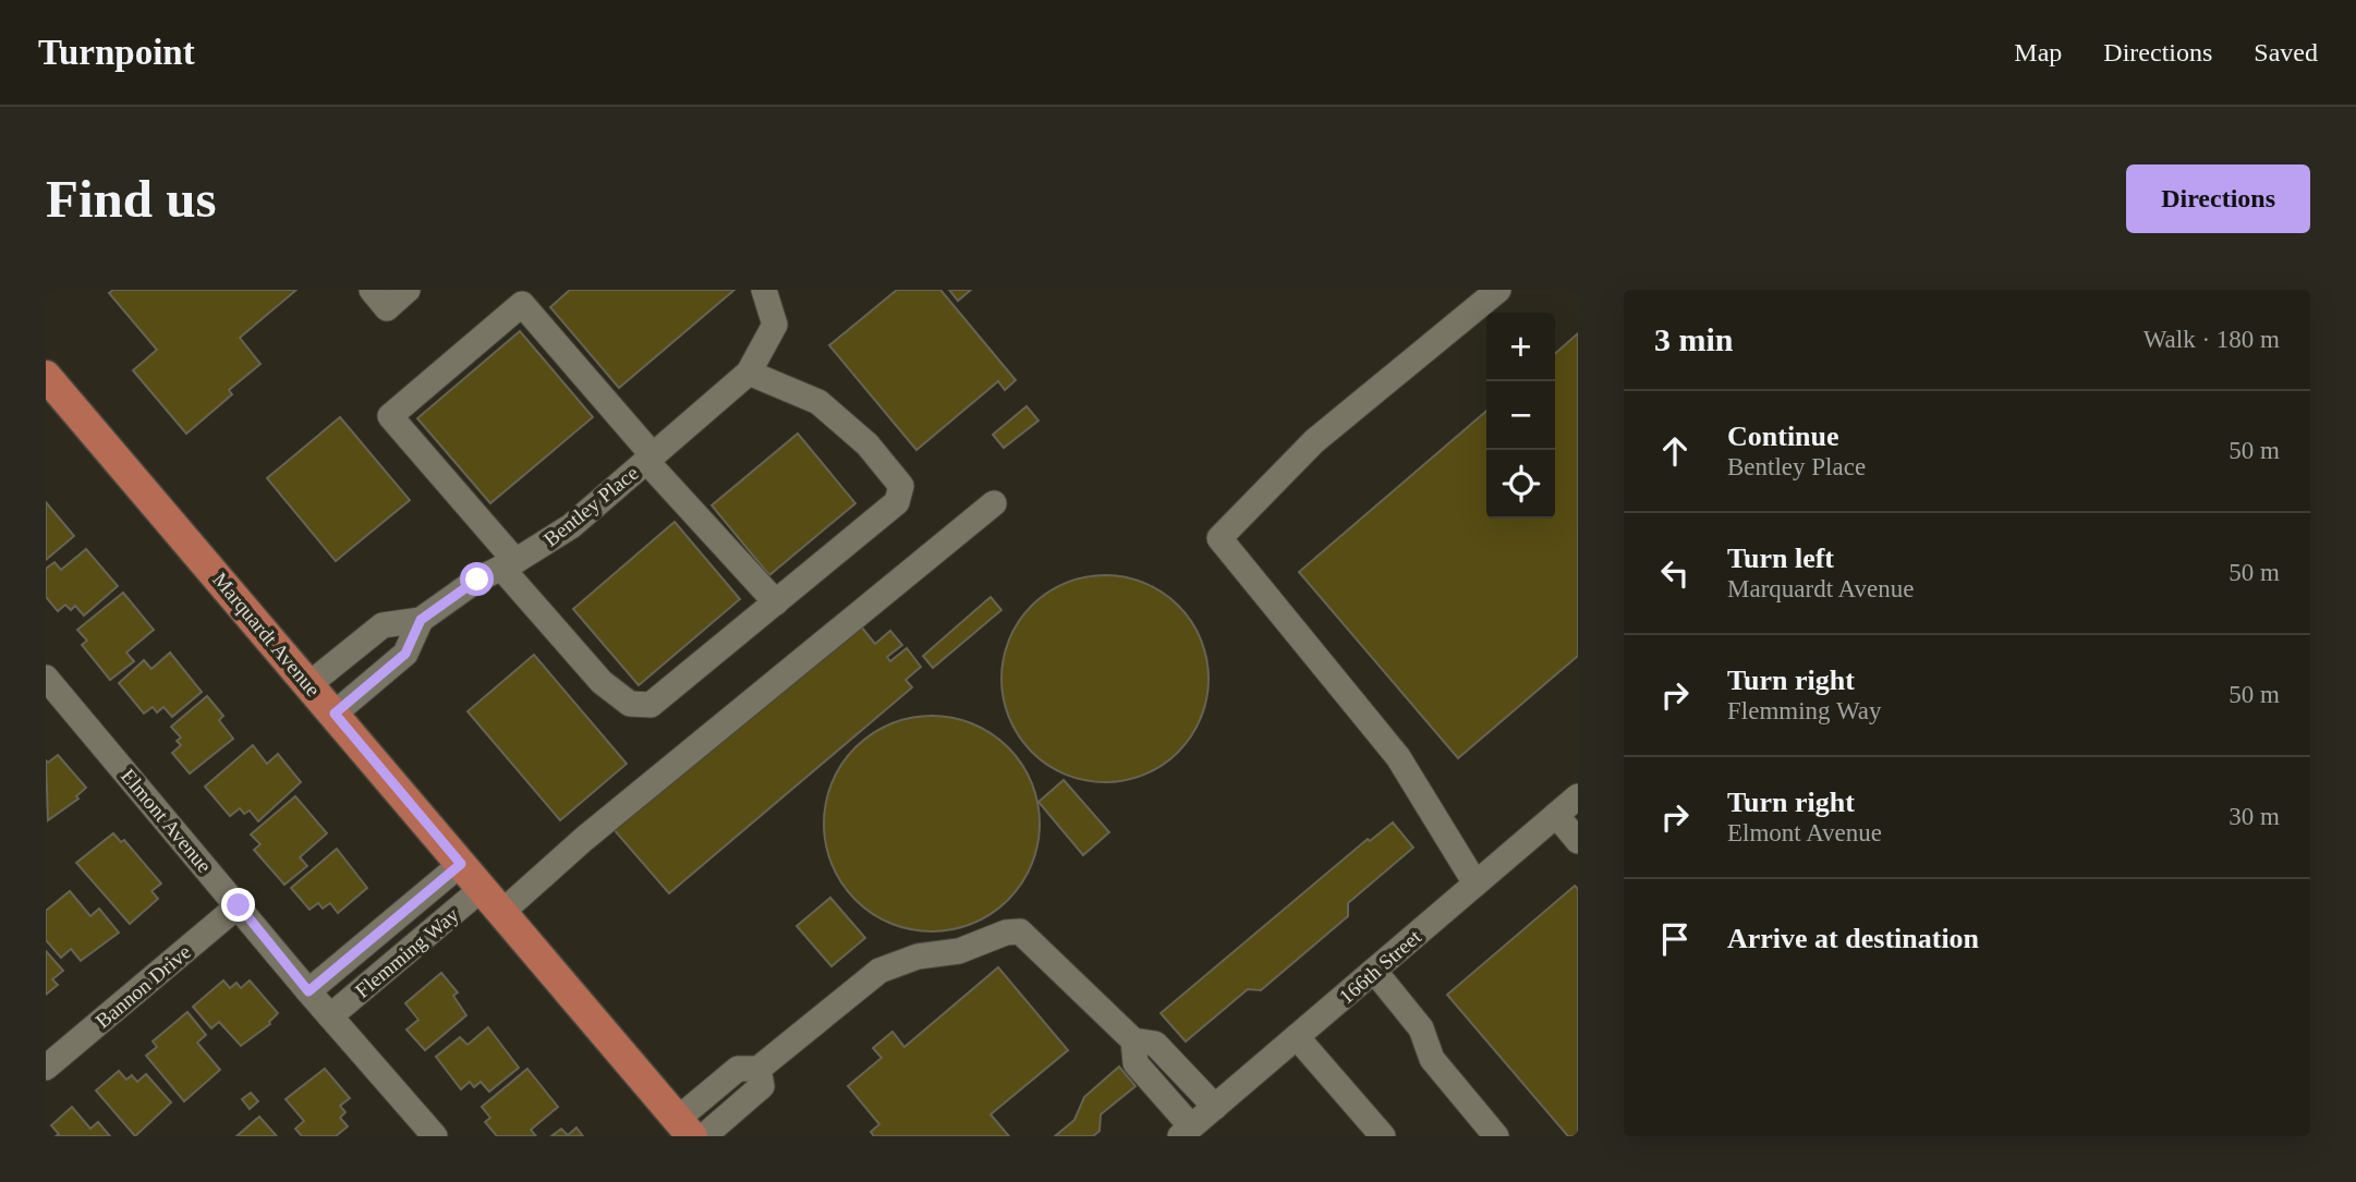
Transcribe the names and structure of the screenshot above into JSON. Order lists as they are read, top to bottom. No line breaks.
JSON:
{"streets":{"main road":["Marquardt Avenue"],"street":["Bentley Place","Elmont Avenue","Flemming Way","166th Street","Bannon Drive"]},"crossings":[["Bentley Place","Marquardt Avenue"],["Marquardt Avenue","Flemming Way"],["Elmont Avenue","Flemming Way"],["Elmont Avenue","Bannon Drive"]],"page":{"header":"Turnpoint","nav":["Map","Directions","Saved"],"buttons":"Directions","title":"Find us","heading":["3 min","Walk · 180 m"],"map_buttons":["+","−"],"list":[["Continue","Bentley Place","50 m"],["Turn left","Marquardt Avenue","50 m"],["Turn right","Flemming Way","50 m"],["Turn right","Elmont Avenue","30 m"],"Arrive at destination"]}}
